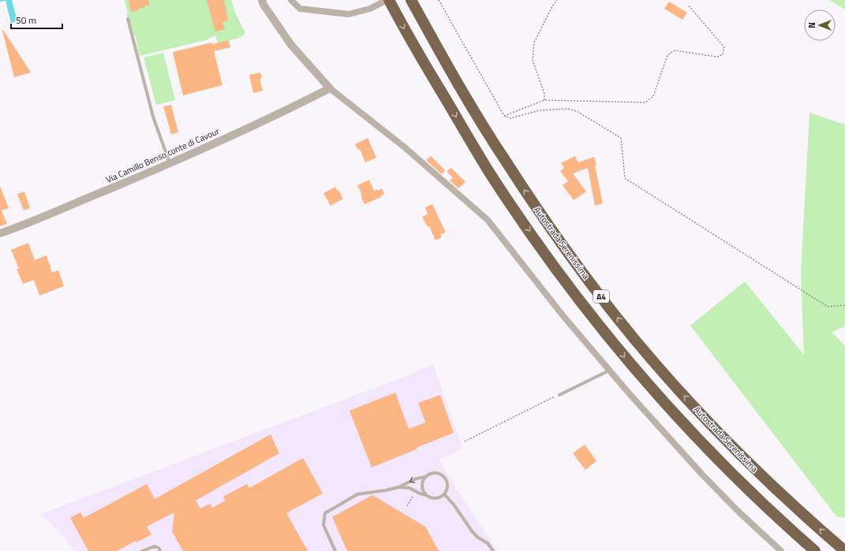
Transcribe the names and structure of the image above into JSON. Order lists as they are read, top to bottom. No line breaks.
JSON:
{"streets":{"highway":["Autostrada Serenissima","A4"],"street":["Via Camillo Benso conte di Cavour"]},"scale_bar":"50 m","north":"left"}
